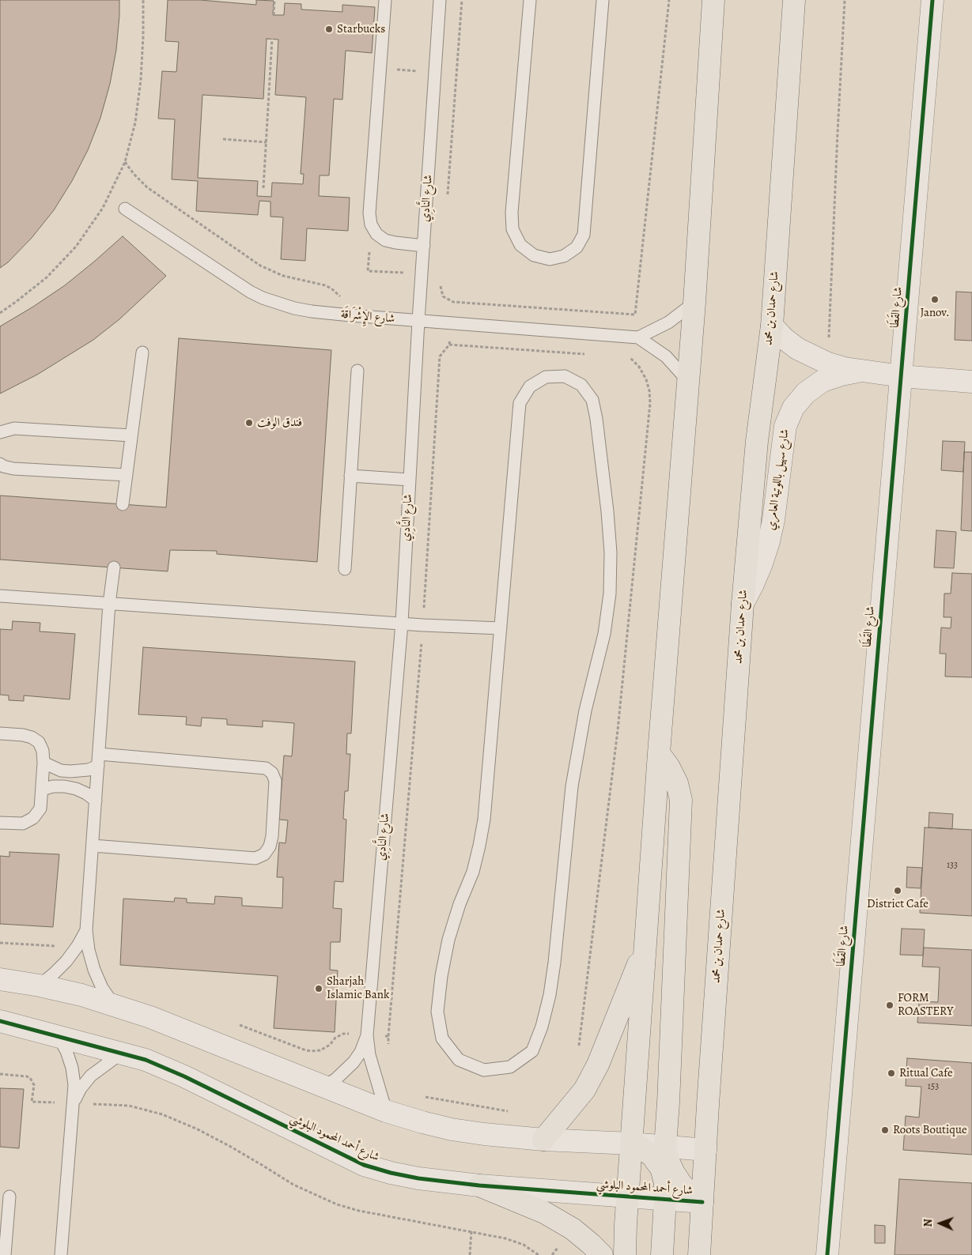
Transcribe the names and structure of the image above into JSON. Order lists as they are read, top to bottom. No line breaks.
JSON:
{"streets":{"main road":["شارع حمدان بن محمد"],"street":["شارع القَطَا","شارع سهيل باللوتية العامري","شارع أحمد المحمود البلوشي"],"lane":["شارع النَّادِي","شارع الإِشْرَاقَة"]},"crossings":[["شارع النَّادِي","شارع الإِشْرَاقَة"],["شارع القَطَا","شارع سهيل باللوتية العامري"],["شارع حمدان بن محمد","شارع سهيل باللوتية العامري"],["شارع حمدان بن محمد","شارع أحمد المحمود البلوشي"]],"places":["Starbucks","Janov.","فندق الوفت","District Cafe","Sharjah Islamic Bank","FORM ROASTERY","Ritual Cafe","Roots Boutique"],"house_numbers":["133","153"],"north":"left"}
